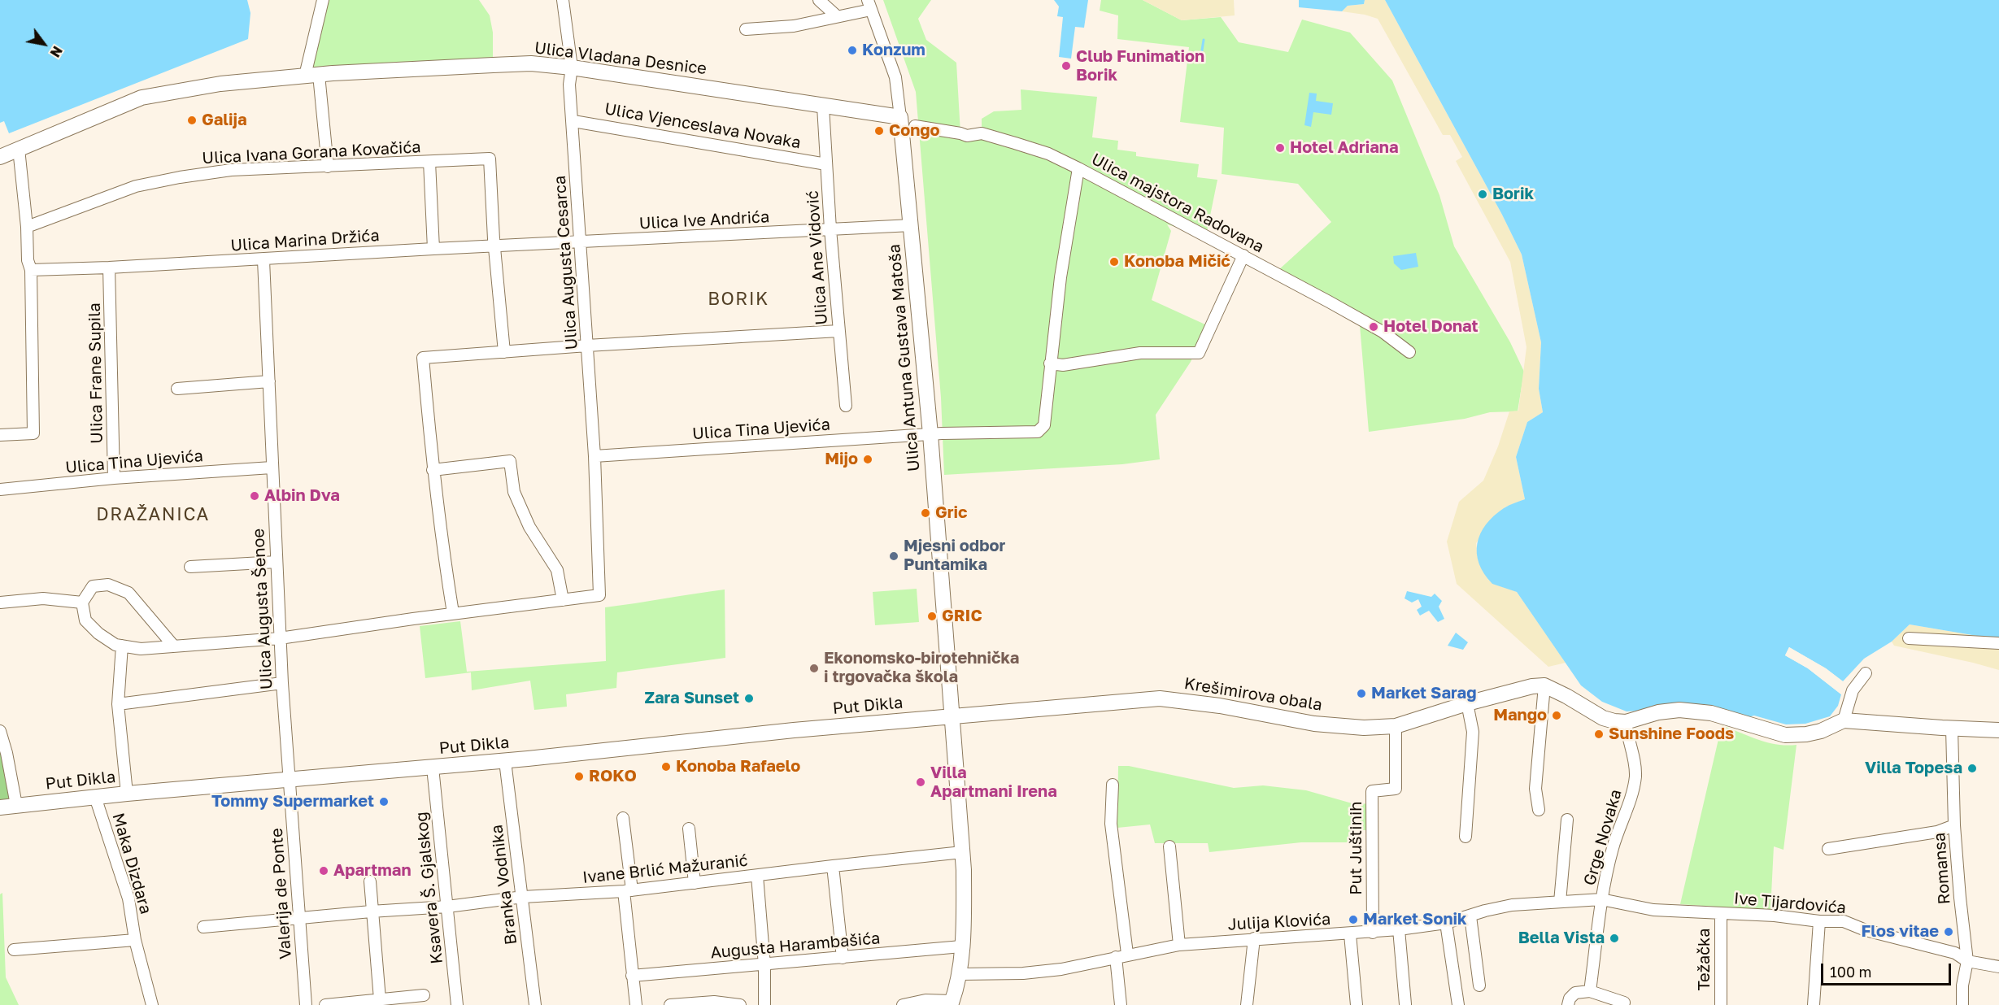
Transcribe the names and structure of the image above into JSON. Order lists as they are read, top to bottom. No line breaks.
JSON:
{"streets":{"street":["Ulica Vladana Desnice","Ulica Vjenceslava Novaka","Ulica Ivana Gorana Kovačića","Ulica majstora Radovana","Ulica Ive Andrića","Ulica Marina Držića","Ulica Ane Vidović","Ulica Augusta Cesarca","Ulica Antuna Gustava Matoša","Ulica Frane Supila","Ulica Tina Ujevića","Ulica Augusta Šenoe","Krešimirova obala","Put Dikla","Grge Novaka","Put Juštinih","Maka Dizdara","Romansa","Ivane Brlić Mažuranić","Branka Vodnika","Ksavera Š. Gjalskog","Valerija de Ponte","Ive Tijardovića","Julija Klovića","Augusta Harambašića","Težačka"]},"crossings":[["Ulica Vladana Desnice","Ulica Ane Vidović"],["Ulica Vladana Desnice","Ulica Augusta Cesarca"],["Ulica Vladana Desnice","Ulica Antuna Gustava Matoša"],["Ulica Vjenceslava Novaka","Ulica Ane Vidović"],["Ulica Vjenceslava Novaka","Ulica Augusta Cesarca"],["Ulica Ivana Gorana Kovačića","Ulica Marina Držića"],["Ulica majstora Radovana","Ulica Antuna Gustava Matoša"],["Ulica majstora Radovana","Ulica Tina Ujevića"],["Ulica Ive Andrića","Ulica Marina Držića"],["Ulica Ive Andrića","Ulica Ane Vidović"],["Ulica Ive Andrića","Ulica Augusta Cesarca"],["Ulica Ive Andrića","Ulica Antuna Gustava Matoša"],["Ulica Marina Držića","Ulica Augusta Cesarca"],["Ulica Marina Držića","Ulica Frane Supila"],["Ulica Marina Držića","Ulica Augusta Šenoe"],["Ulica Augusta Cesarca","Ulica Tina Ujevića"],["Ulica Antuna Gustava Matoša","Ulica Tina Ujevića"],["Ulica Antuna Gustava Matoša","Krešimirova obala"],["Ulica Antuna Gustava Matoša","Put Dikla"],["Ulica Antuna Gustava Matoša","Ivane Brlić Mažuranić"],["Ulica Antuna Gustava Matoša","Julija Klovića"],["Ulica Antuna Gustava Matoša","Augusta Harambašića"],["Ulica Frane Supila","Ulica Tina Ujevića"],["Ulica Tina Ujevića","Ulica Augusta Šenoe"],["Ulica Augusta Šenoe","Put Dikla"],["Ulica Augusta Šenoe","Valerija de Ponte"],["Krešimirova obala","Put Dikla"],["Krešimirova obala","Put Juštinih"],["Put Dikla","Maka Dizdara"],["Put Dikla","Branka Vodnika"],["Put Dikla","Ksavera Š. Gjalskog"],["Put Dikla","Valerija de Ponte"],["Grge Novaka","Ive Tijardovića"],["Grge Novaka","Julija Klovića"],["Put Juštinih","Julija Klovića"],["Romansa","Ive Tijardovića"],["Ivane Brlić Mažuranić","Branka Vodnika"],["Ivane Brlić Mažuranić","Ksavera Š. Gjalskog"],["Ivane Brlić Mažuranić","Valerija de Ponte"],["Ive Tijardovića","Julija Klovića"],["Ive Tijardovića","Težačka"]],"districts":["BORIK","DRAŽANICA"],"places":["Konzum","Club Funimation Borik","Galija","Congo","Hotel Adriana","Borik","Konoba Mičić","Hotel Donat","Mijo","Albin Dva","Gric","Mjesni odbor Puntamika","GRIC","Ekonomsko-birotehnička i trgovačka škola","Market Sarag","Zara Sunset","Mango","Sunshine Foods","Konoba Rafaelo","Villa Topesa","ROKO","Villa Apartmani Irena","Tommy Supermarket","Apartman","Market Sonik","Flos vitae","Bella Vista"],"scale_bar":"100 m","north":"bottom right"}
